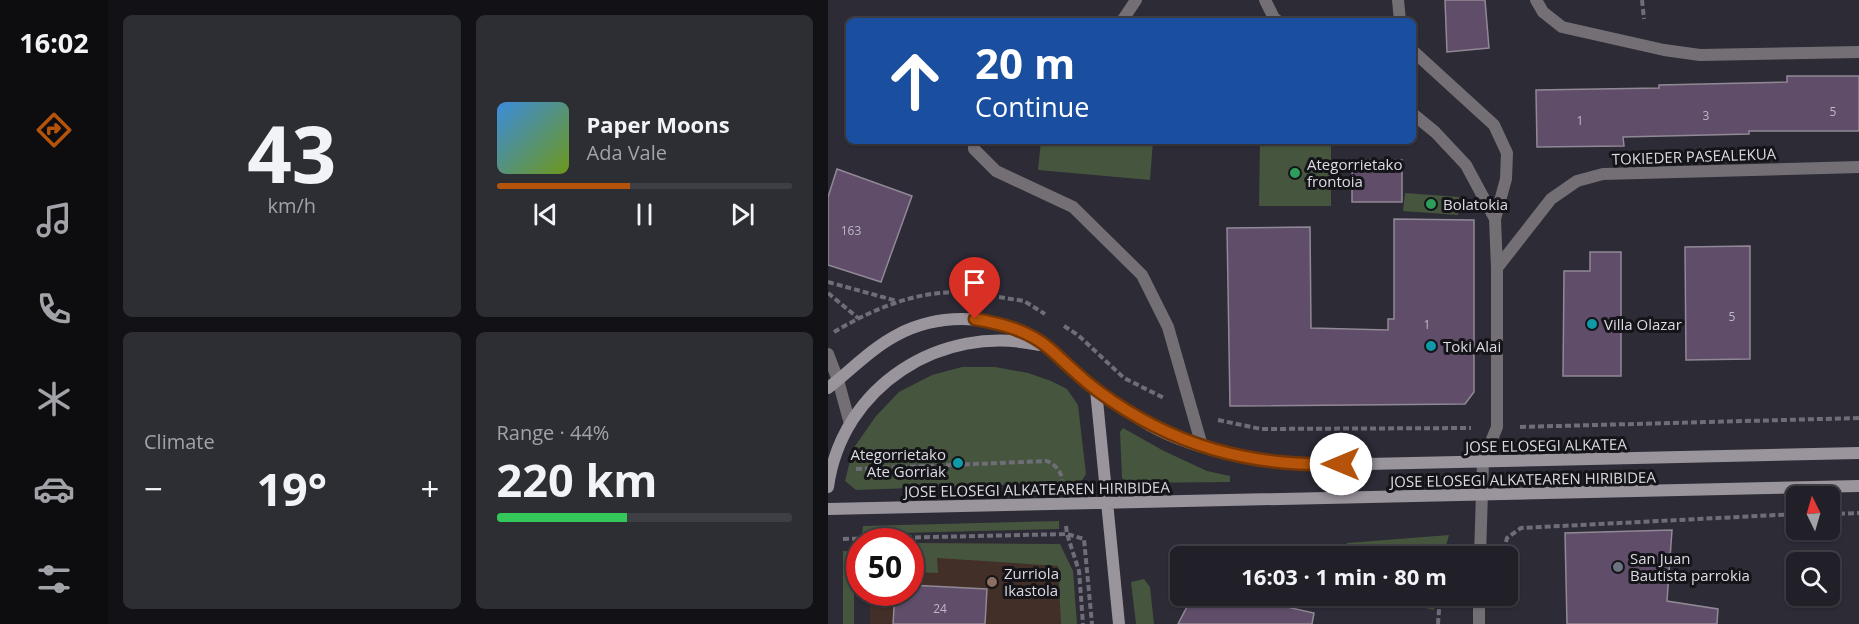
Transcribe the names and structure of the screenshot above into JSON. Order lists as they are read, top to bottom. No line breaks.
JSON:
{"streets":{"main road":["JOSE ELOSEGI ALKATEA","JOSE ELOSEGI ALKATEAREN HIRIBIDEA"],"street":["TOKIEDER PASEALEKUA"]},"places":["Ategorrietako frontoia","Bolatokia","Villa Olazar","Toki Alai","Ategorrietako Ate Gorriak","San Juan Bautista parrokia","Zurriola Ikastola"],"house_numbers":["5","3","1","163","5","1","24"],"north":"top","page":{"tabs":"16:02","tile":[["43","km/h"],"Climate",["Range · 44%","220 km"]],"turn":["20 m","Continue"],"song":["Paper Moons","Ada Vale"],"heat":["−","19°","+"],"limit":"50","trip":"16:03 · 1 min · 80 m"}}
